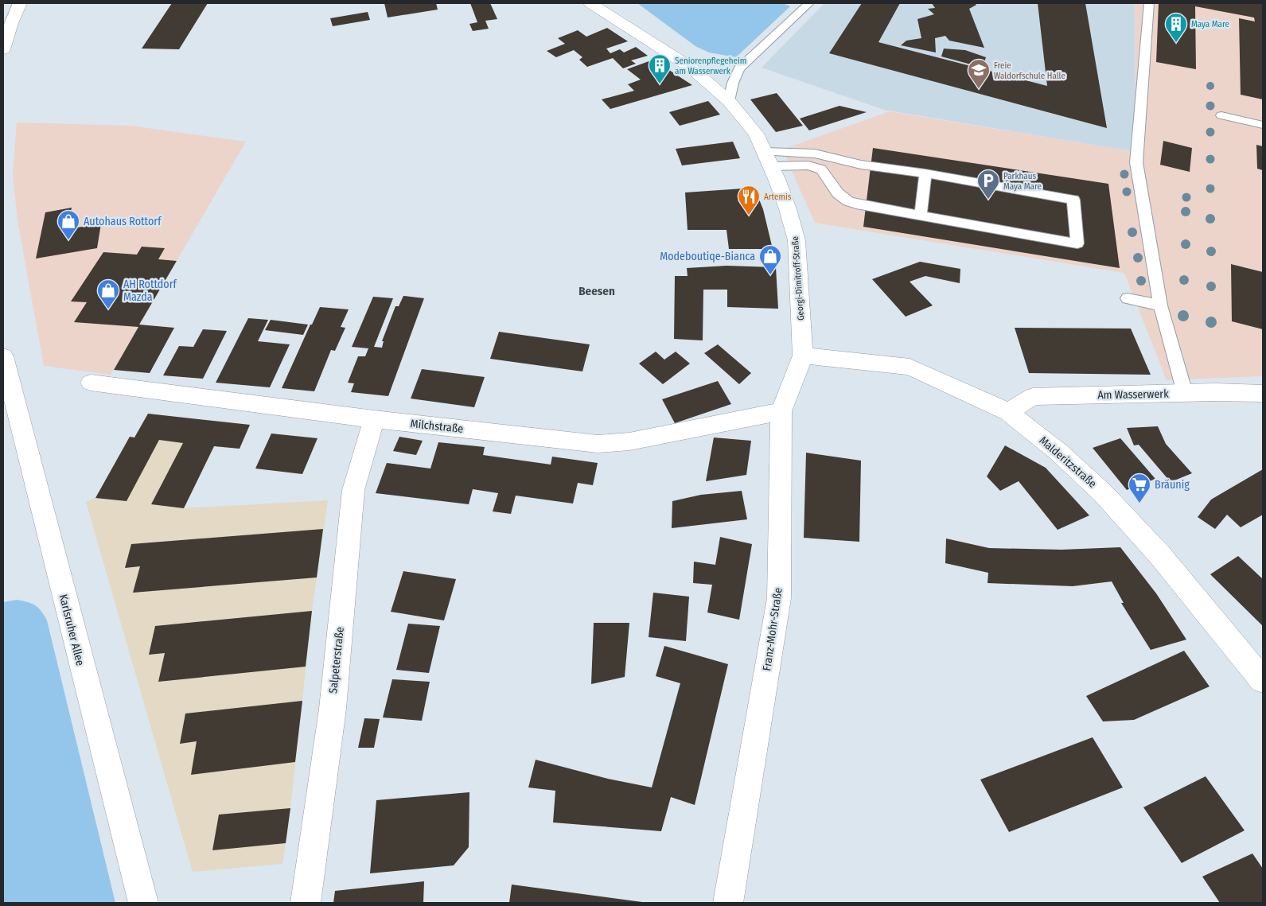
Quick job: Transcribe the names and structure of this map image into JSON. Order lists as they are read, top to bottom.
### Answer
{
  "streets": {
    "street": [
      "Georgi-Dimitroff-Straße",
      "Am Wasserwerk",
      "Milchstraße",
      "Malderitzstraße",
      "Franz-Mohr-Straße",
      "Karlsruher Allee",
      "Salpeterstraße"
    ]
  },
  "crossings": [
    ["Georgi-Dimitroff-Straße", "Malderitzstraße"],
    ["Georgi-Dimitroff-Straße", "Franz-Mohr-Straße"],
    ["Am Wasserwerk", "Malderitzstraße"],
    ["Milchstraße", "Franz-Mohr-Straße"],
    ["Milchstraße", "Salpeterstraße"],
    ["Malderitzstraße", "Franz-Mohr-Straße"]
  ],
  "districts": ["Beesen"],
  "places": {
    "building": ["Maya Mare", "Seniorenpflegeheim am Wasserwerk"],
    "school or university": ["Freie Waldorfschule Halle"],
    "parking": ["Parkhaus Maya Mare"],
    "restaurant": ["Artemis"],
    "shop": ["Autohaus Rottorf", "Modeboutiqe-Bianca", "AH Rottdorf Mazda"],
    "supermarket": ["Bräunig"]
  }
}
